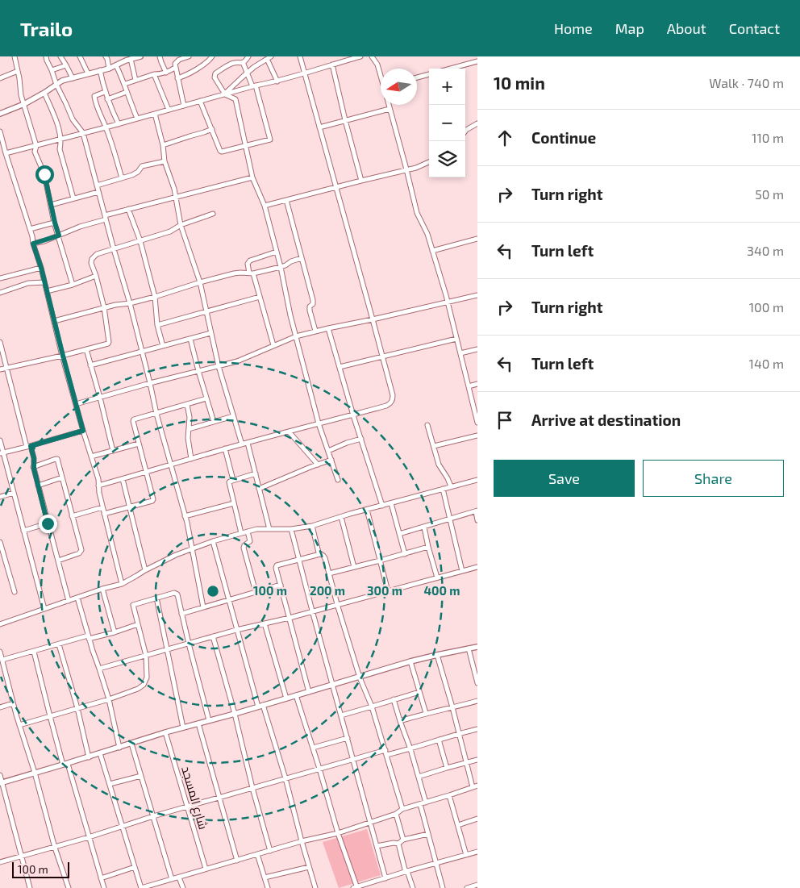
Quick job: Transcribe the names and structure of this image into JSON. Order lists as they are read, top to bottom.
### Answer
{
  "streets": {
    "street": ["شارع المسجد"]
  },
  "scale_bar": "100 m",
  "north": "left",
  "page": {
    "header": "Trailo",
    "nav": [
      "Home",
      "Map",
      "About",
      "Contact"
    ],
    "heading": ["10 min", "Walk · 740 m"],
    "map_buttons": ["+", "−"],
    "list": [
      ["Continue", "110 m"],
      ["Turn right", "50 m"],
      ["Turn left", "340 m"],
      ["Turn right", "100 m"],
      ["Turn left", "140 m"],
      "Arrive at destination"
    ],
    "buttons": ["Save", "Share"],
    "scale": "100 m"
  },
  "rings": [
    "100 m",
    "200 m",
    "300 m",
    "400 m"
  ]
}
